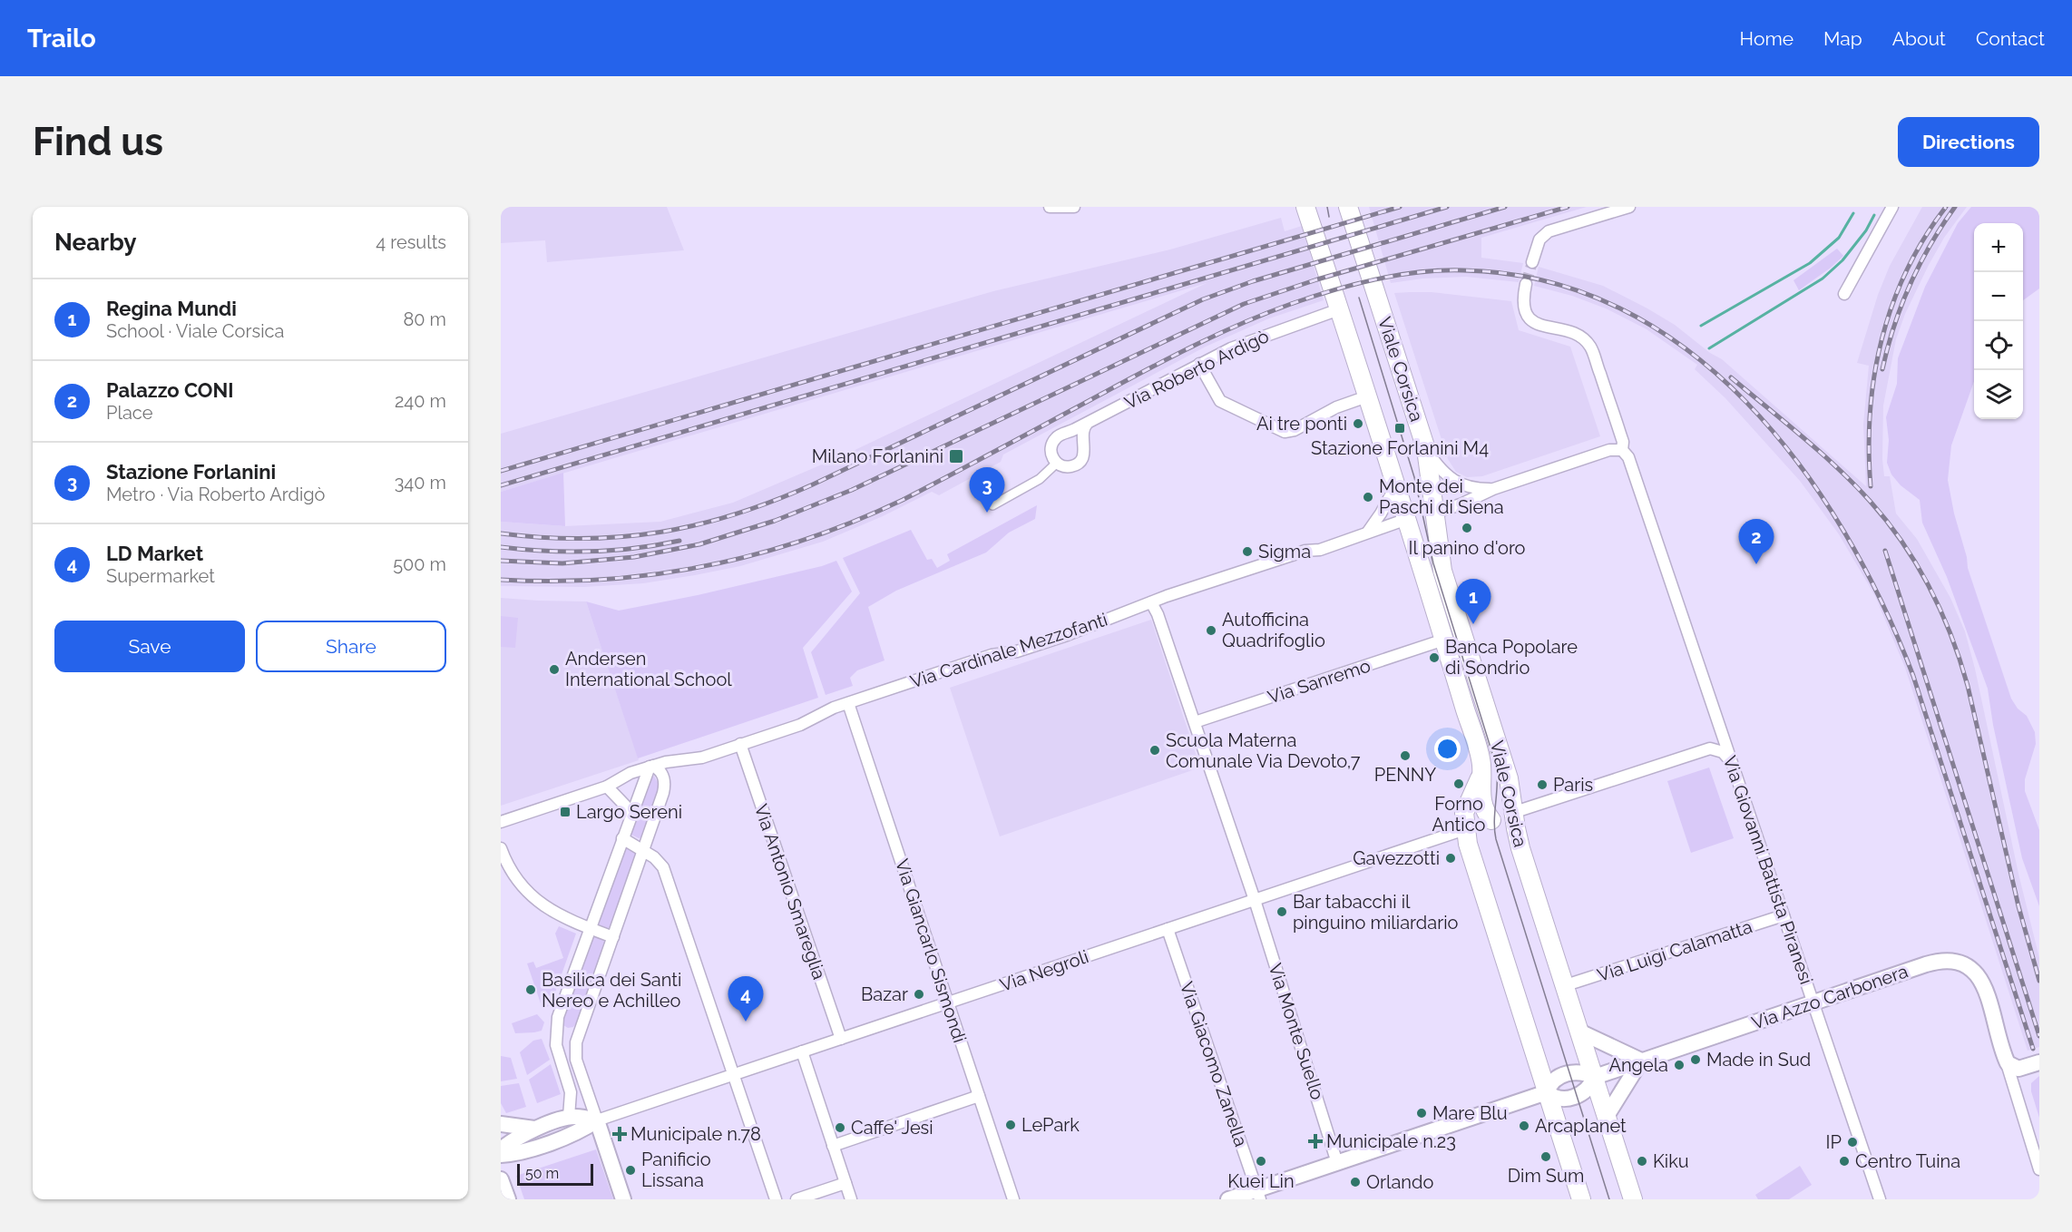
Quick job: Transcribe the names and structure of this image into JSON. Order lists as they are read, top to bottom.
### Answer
{
  "streets": {
    "main road": ["Viale Corsica", "Via Negroli"],
    "street": [
      "Via Roberto Ardigò",
      "Via Cardinale Mezzofanti",
      "Via Sanremo",
      "Via Giovanni Battista Piranesi",
      "Via Antonio Smareglia",
      "Via Giancarlo Sismondi",
      "Via Luigi Calamatta",
      "Via Azzo Carbonera",
      "Via Monte Suello",
      "Via Giacomo Zanella"
    ]
  },
  "crossings": [
    ["Viale Corsica", "Via Cardinale Mezzofanti"],
    ["Viale Corsica", "Via Sanremo"],
    ["Viale Corsica", "Via Luigi Calamatta"],
    ["Viale Corsica", "Via Negroli"],
    ["Viale Corsica", "Via Azzo Carbonera"],
    ["Via Cardinale Mezzofanti", "Via Antonio Smareglia"],
    ["Via Cardinale Mezzofanti", "Via Giancarlo Sismondi"],
    ["Via Cardinale Mezzofanti", "Via Monte Suello"],
    ["Via Sanremo", "Via Monte Suello"],
    ["Via Giovanni Battista Piranesi", "Via Luigi Calamatta"],
    ["Via Giovanni Battista Piranesi", "Via Azzo Carbonera"],
    ["Via Antonio Smareglia", "Via Negroli"],
    ["Via Giancarlo Sismondi", "Via Negroli"],
    ["Via Negroli", "Via Monte Suello"],
    ["Via Negroli", "Via Giacomo Zanella"]
  ],
  "places": {
    "other": [
      "Ai tre ponti",
      "Monte dei Paschi di Siena",
      "Il panino d'oro",
      "Sigma",
      "Autofficina Quadrifoglio",
      "Banca Popolare di Sondrio",
      "Andersen International School",
      "Scuola Materna Comunale Via Devoto,7",
      "PENNY",
      "Forno Antico",
      "Paris",
      "Gavezzotti",
      "Bar tabacchi il pinguino miliardario",
      "Basilica dei Santi Nereo e Achilleo",
      "Bazar",
      "Made in Sud",
      "Angela",
      "Mare Blu",
      "LePark",
      "Arcaplanet",
      "Caffe' Jesi",
      "IP",
      "Dim Sum",
      "Kuei Lin",
      "Kiku",
      "Centro Tuina",
      "Panificio Lissana",
      "Orlando"
    ],
    "transit": ["Stazione Forlanini M4", "Milano Forlanini", "Largo Sereni"],
    "health": ["Municipale n.78", "Municipale n.23"]
  },
  "scale_bar": "50 m",
  "page": {
    "header": "Trailo",
    "nav": [
      "Home",
      "Map",
      "About",
      "Contact"
    ],
    "buttons": [
      "Directions",
      ["Save", "Share"]
    ],
    "title": "Find us",
    "heading": ["Nearby", "4 results"],
    "map_buttons": ["+", "−"],
    "list": [
      {
        "mark": "1",
        "name": "Regina Mundi",
        "note": "School · Viale Corsica",
        "value": "80 m"
      },
      {
        "mark": "2",
        "name": "Palazzo CONI",
        "note": "Place",
        "value": "240 m"
      },
      {
        "mark": "3",
        "name": "Stazione Forlanini",
        "note": "Metro · Via Roberto Ardigò",
        "value": "340 m"
      },
      {
        "mark": "4",
        "name": "LD Market",
        "note": "Supermarket",
        "value": "500 m"
      }
    ],
    "pins": [
      "3",
      "2",
      "1",
      "4"
    ],
    "scale": "50 m"
  }
}
